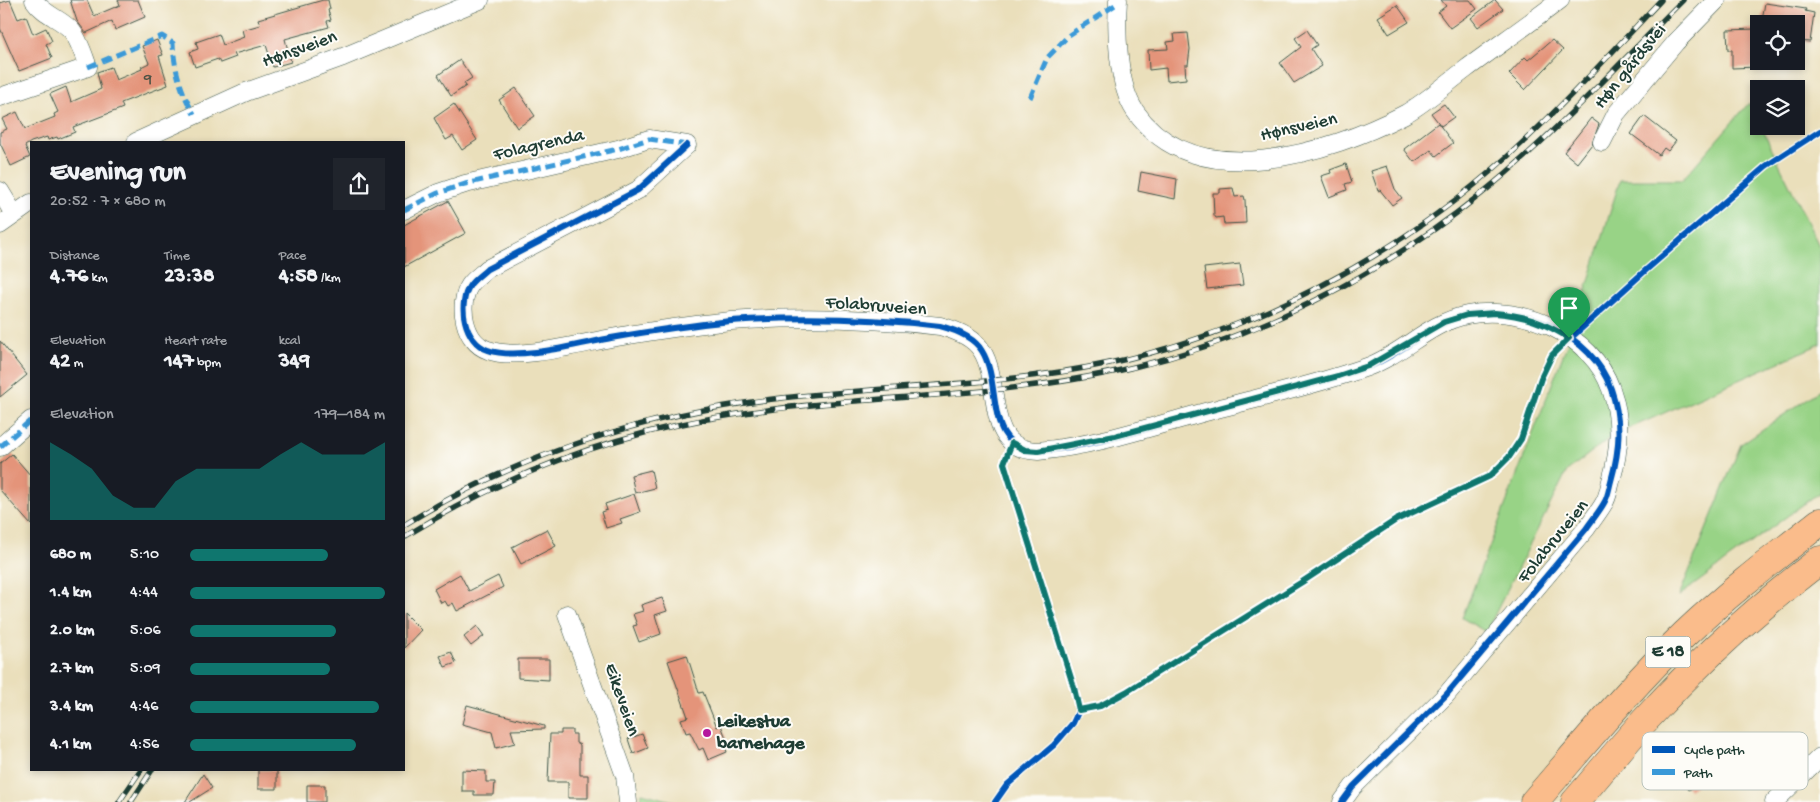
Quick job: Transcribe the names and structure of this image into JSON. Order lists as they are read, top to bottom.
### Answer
{
  "streets": {
    "highway": ["E 18"],
    "street": [
      "Hønsveien",
      "Høn gårdsvei",
      "Folagrenda",
      "Folabruveien",
      "Eikeveien"
    ]
  },
  "crossings": [
    ["Folagrenda", "Folabruveien"]
  ],
  "places": ["Leikestua barnehage"],
  "house_numbers": ["9"],
  "legend": ["Cycle path", "Path"],
  "page": {
    "heading": ["Evening run", "20:52 · 7 × 680 m"],
    "stats": [
      ["Distance", "4.76 km"],
      ["Time", "23:38"],
      ["Pace", "4:58 /km"],
      ["Elevation", "42 m"],
      ["Heart rate", "147 bpm"],
      ["kcal", "349"]
    ],
    "chart": ["Elevation", "179–184 m"],
    "list": [
      {
        "name": "680 m",
        "note": "5:10"
      },
      {
        "name": "1.4 km",
        "note": "4:44"
      },
      {
        "name": "2.0 km",
        "note": "5:06"
      },
      {
        "name": "2.7 km",
        "note": "5:09"
      },
      {
        "name": "3.4 km",
        "note": "4:46"
      },
      {
        "name": "4.1 km",
        "note": "4:56"
      }
    ]
  }
}
